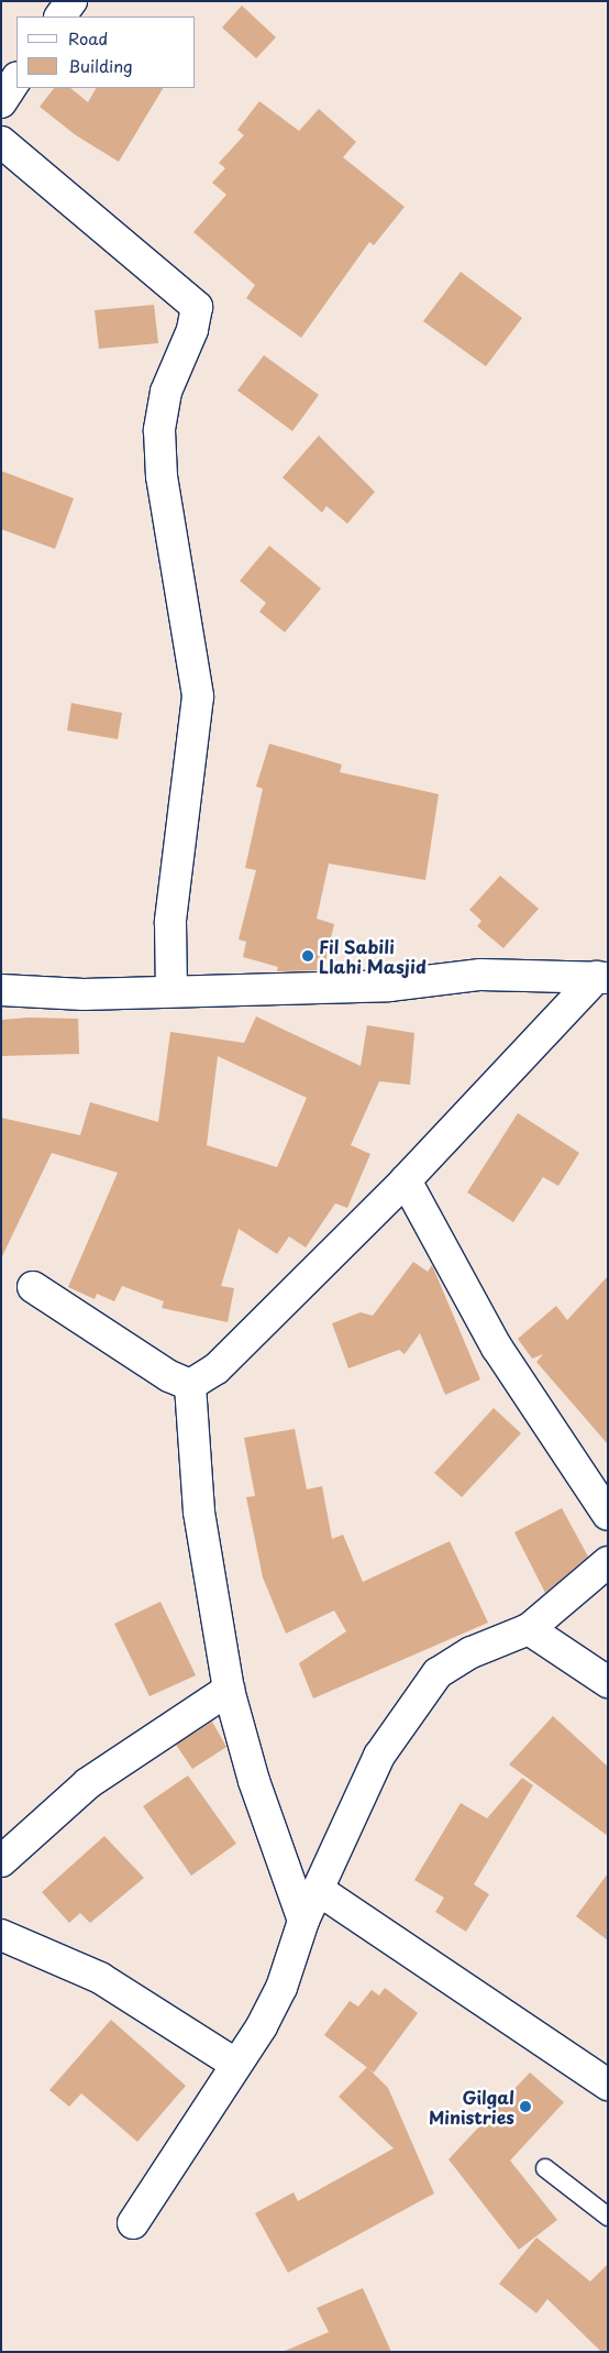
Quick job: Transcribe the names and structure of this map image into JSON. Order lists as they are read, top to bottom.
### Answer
{
  "places": ["Fil Sabili Llahi Masjid", "Gilgal Ministries"],
  "legend": ["Road", "Building"]
}
